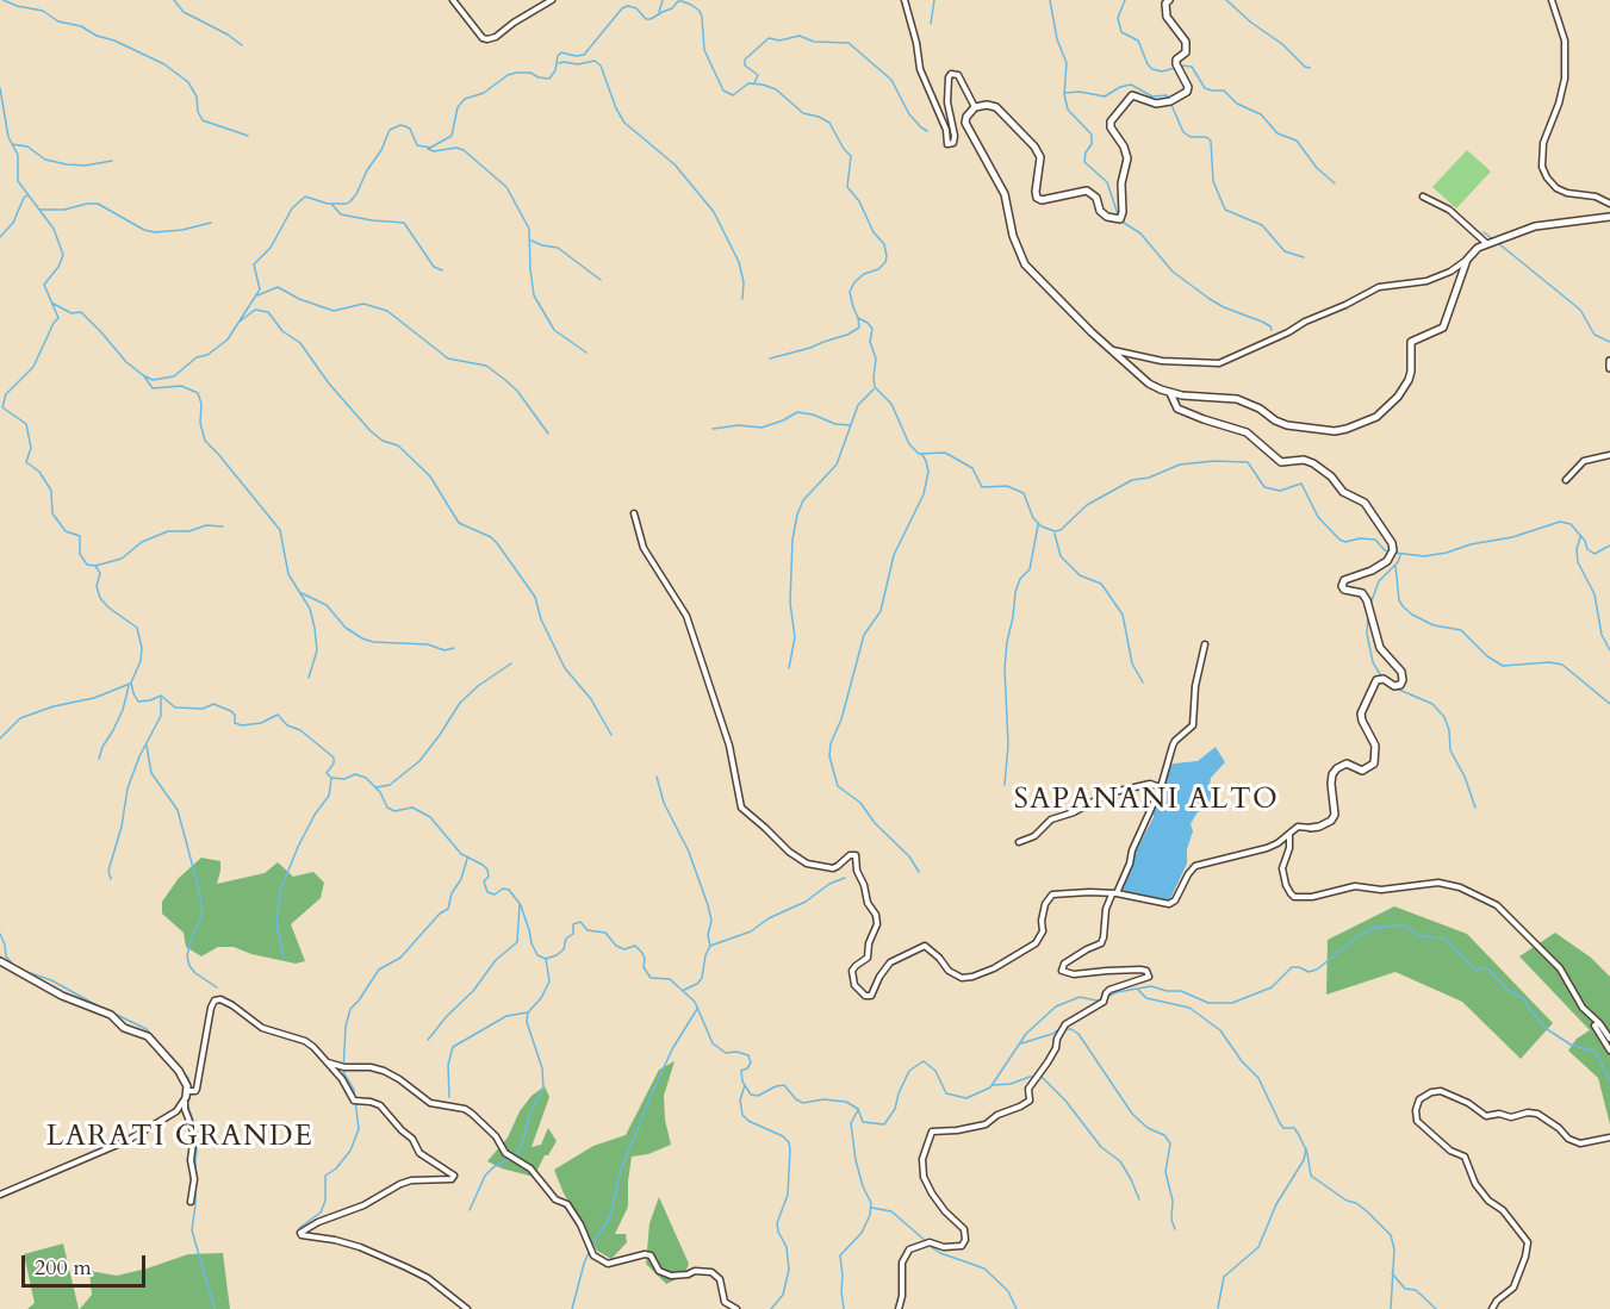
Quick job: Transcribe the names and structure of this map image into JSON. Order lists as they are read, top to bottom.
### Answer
{
  "districts": ["SAPANANI ALTO", "LARATI GRANDE"],
  "scale_bar": "200 m"
}
